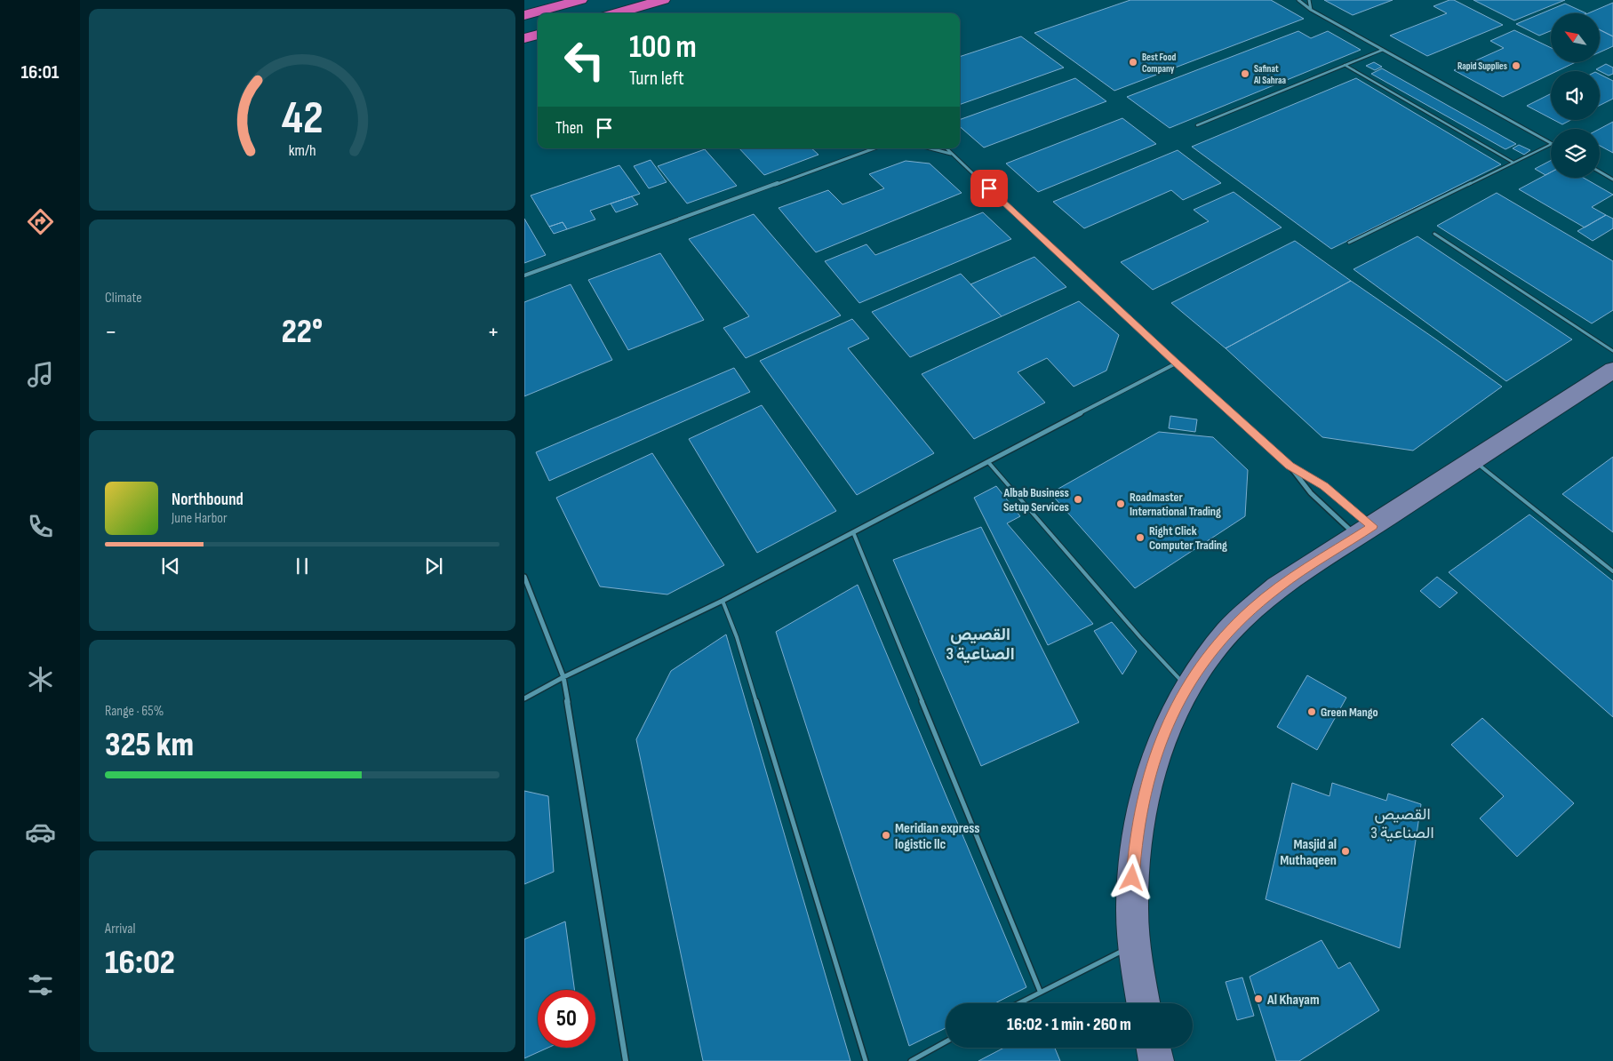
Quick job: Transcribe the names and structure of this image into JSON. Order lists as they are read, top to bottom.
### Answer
{
  "districts": ["القصيص الصناعية 3", "القصيص الصناعية 3"],
  "places": [
    "Best Food Company",
    "Rapid Supplies",
    "Safinat Al Sahraa",
    "Albab Business Setup Services",
    "Roadmaster International Trading",
    "Right Click Computer Trading",
    "Green Mango",
    "Meridian express logistic llc",
    "Masjid al Muthaqeen",
    "Al Khayam"
  ],
  "north": "top left",
  "page": {
    "tabs": "16:01",
    "turn": ["100 m", "Turn left"],
    "then": "Then",
    "tile": [
      "Climate",
      ["Range · 65%", "325 km"],
      ["Arrival", "16:02"]
    ],
    "heat": ["−", "22°", "+"],
    "song": ["Northbound", "June Harbor"],
    "limit": "50",
    "trip": "16:02 · 1 min · 260 m",
    "gauge": ["42", "km/h"]
  }
}
